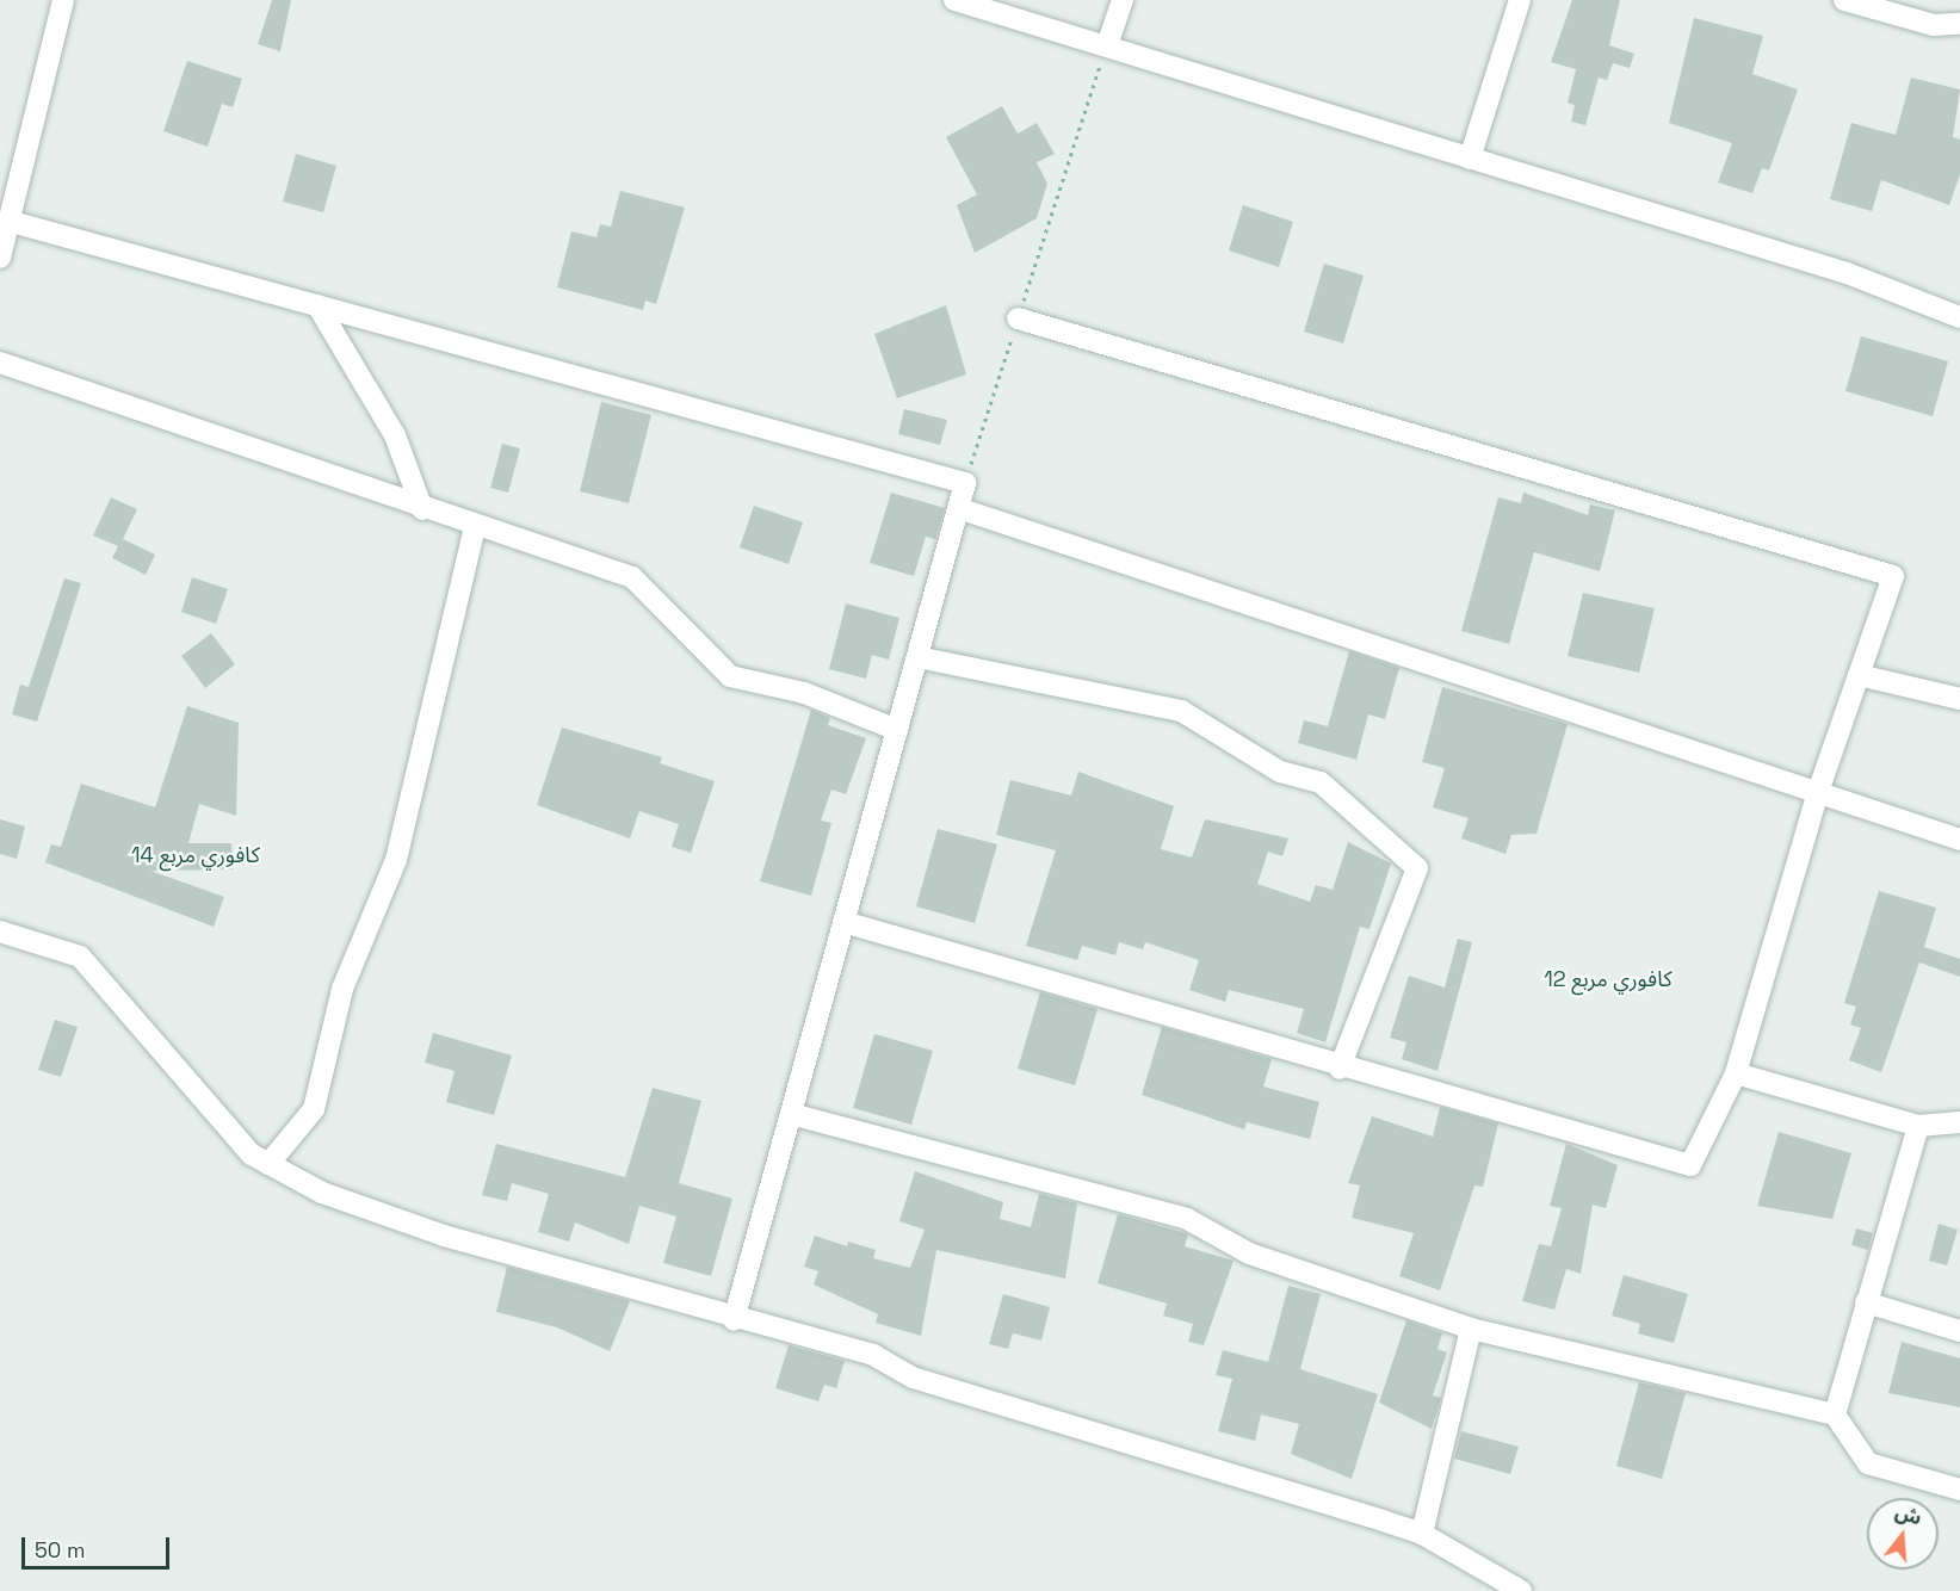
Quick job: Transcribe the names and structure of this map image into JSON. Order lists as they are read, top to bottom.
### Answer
{
  "districts": ["كافوري مربع 14", "كافوري مربع 12"],
  "scale_bar": "50 m",
  "north": "top"
}
